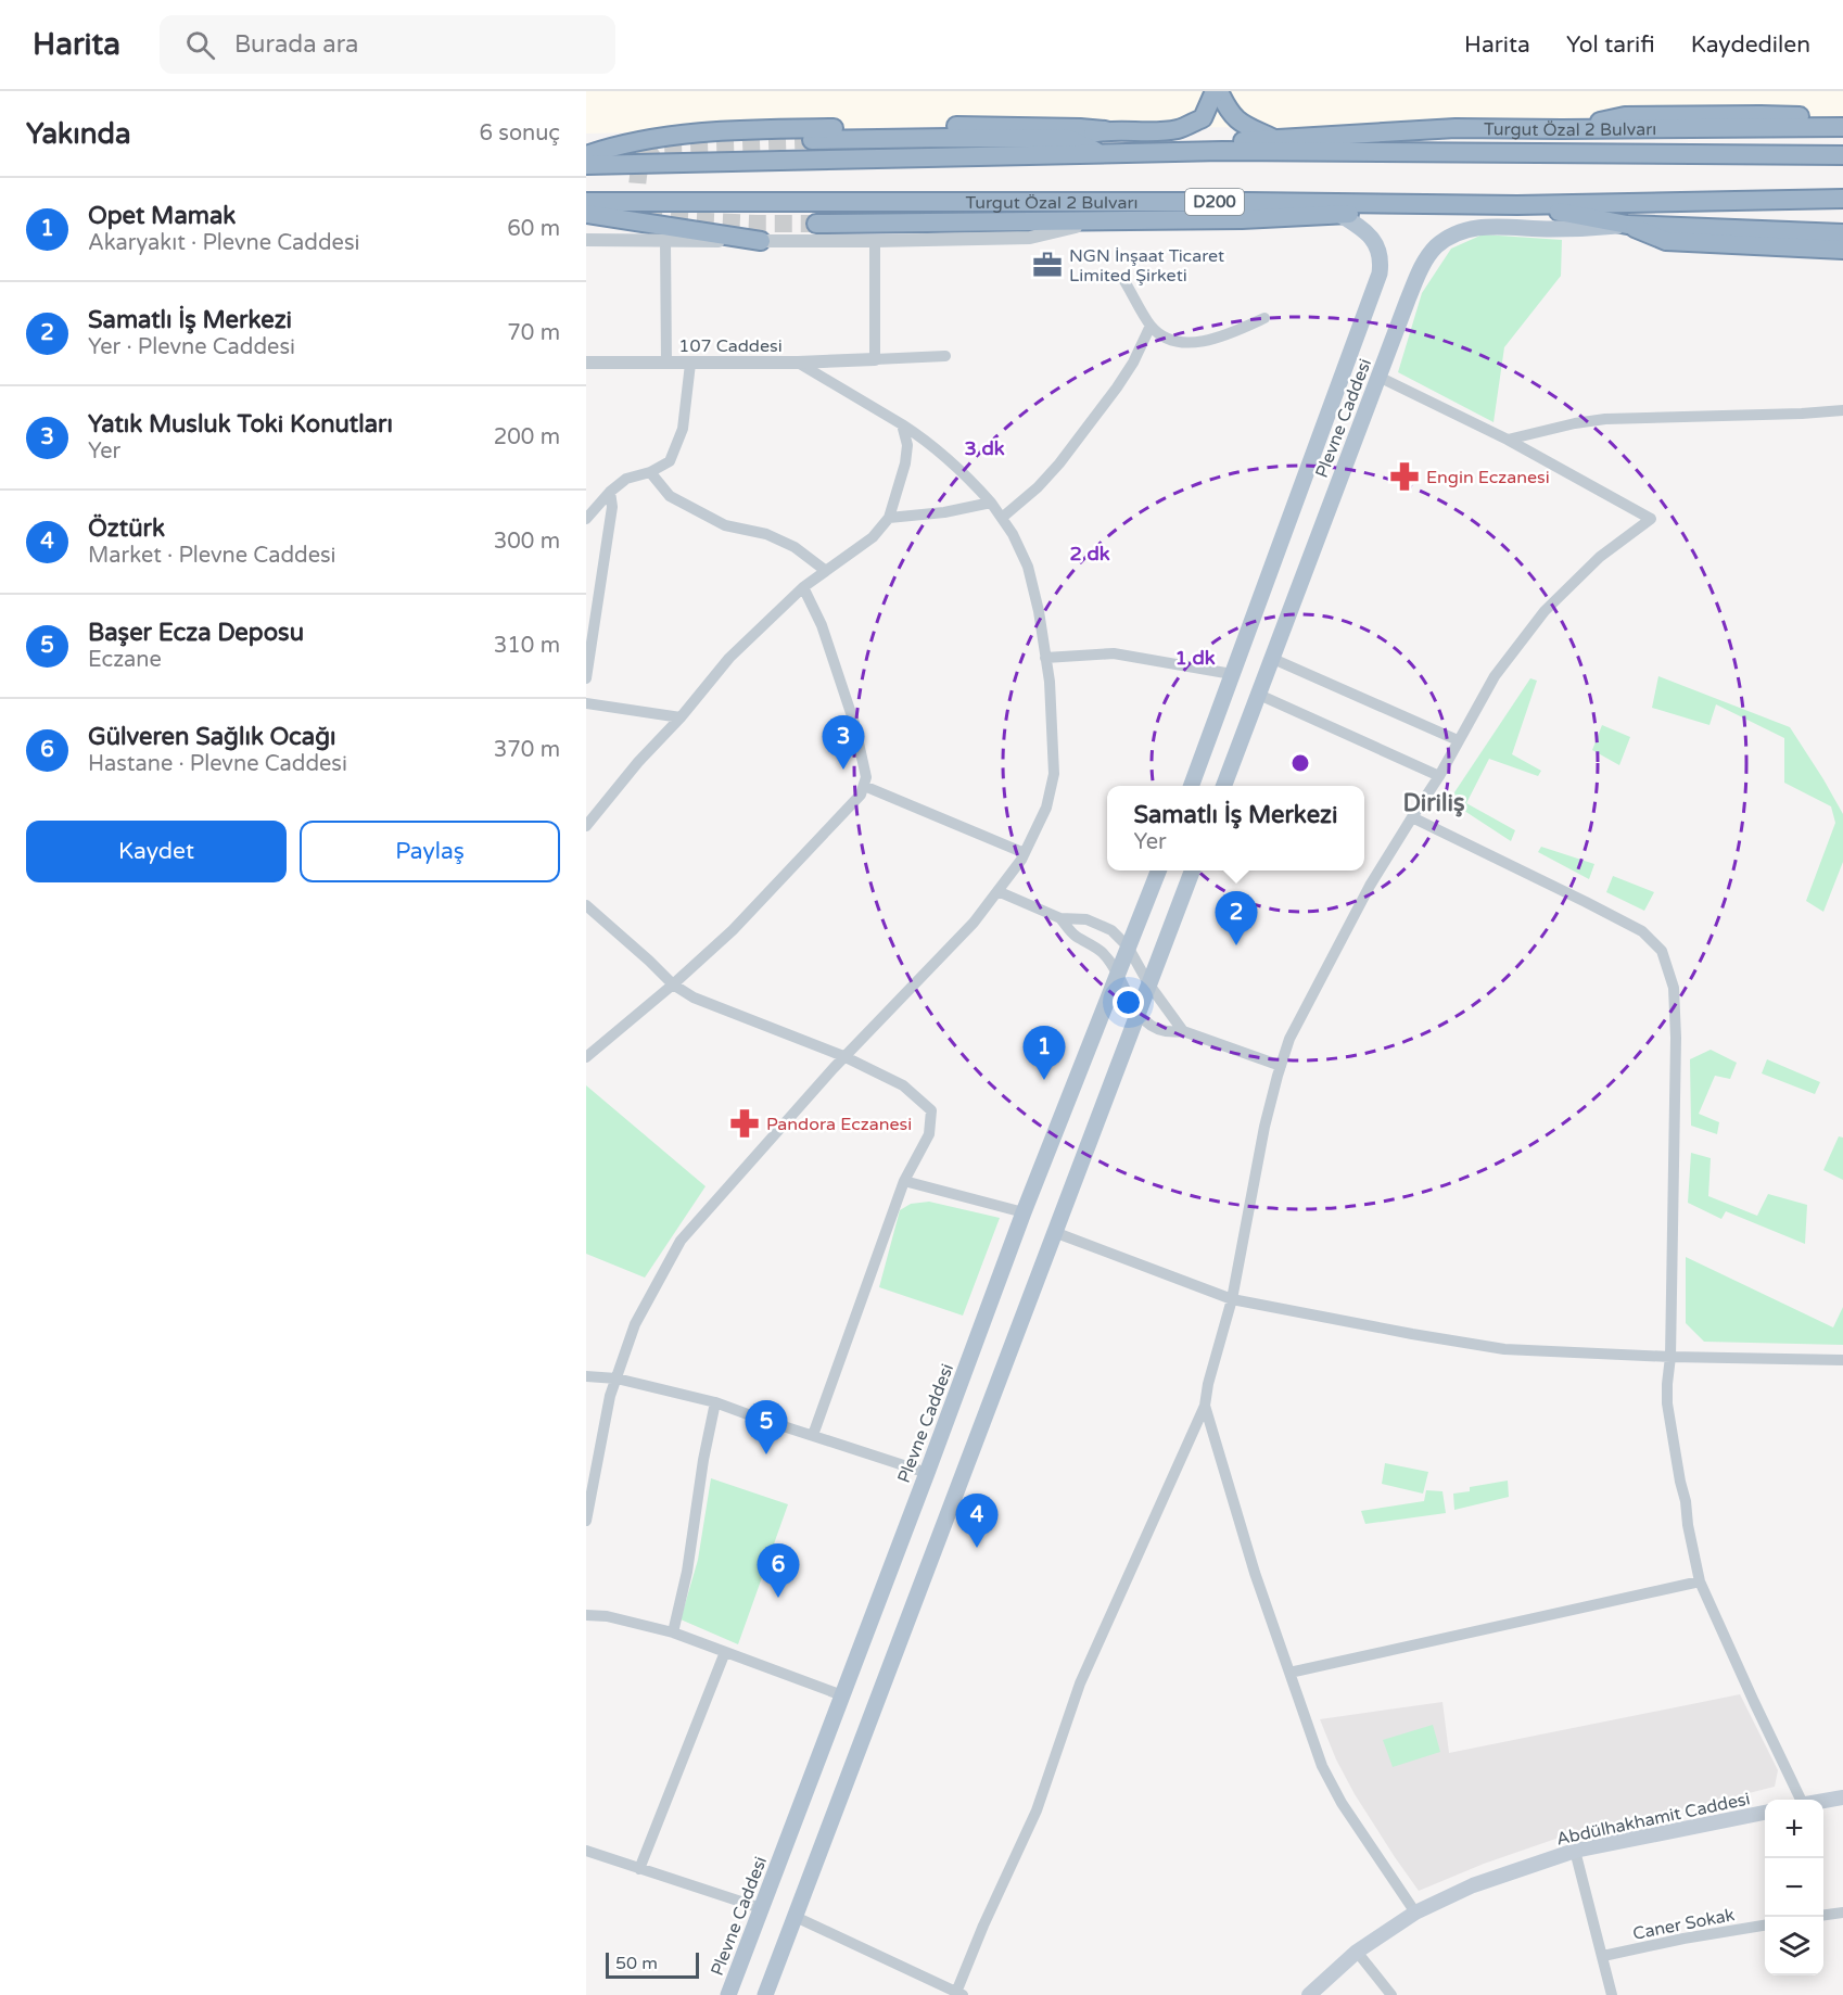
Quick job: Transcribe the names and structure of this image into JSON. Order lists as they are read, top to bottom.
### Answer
{
  "streets": {
    "highway": ["Turgut Özal 2 Bulvarı", "D200"],
    "main road": ["Plevne Caddesi", "Abdülhakhamit Caddesi"],
    "street": ["107 Caddesi", "Caner Sokak"]
  },
  "crossings": [
    ["Turgut Özal 2 Bulvarı", "Plevne Caddesi"]
  ],
  "districts": ["Diriliş"],
  "places": {
    "office": ["NGN İnşaat Ticaret Limited Şirketi"],
    "pharmacy": ["Engin Eczanesi", "Pandora Eczanesi"]
  },
  "scale_bar": "50 m",
  "page": {
    "header": "Harita",
    "search": "Burada ara",
    "nav": ["Harita", "Yol tarifi", "Kaydedilen"],
    "heading": ["Yakında", "6 sonuç"],
    "list": [
      {
        "mark": "1",
        "name": "Opet Mamak",
        "note": "Akaryakıt · Plevne Caddesi",
        "value": "60 m"
      },
      {
        "mark": "2",
        "name": "Samatlı İş Merkezi",
        "note": "Yer · Plevne Caddesi",
        "value": "70 m"
      },
      {
        "mark": "3",
        "name": "Yatık Musluk Toki Konutları",
        "note": "Yer",
        "value": "200 m"
      },
      {
        "mark": "4",
        "name": "Öztürk",
        "note": "Market · Plevne Caddesi",
        "value": "300 m"
      },
      {
        "mark": "5",
        "name": "Başer Ecza Deposu",
        "note": "Eczane",
        "value": "310 m"
      },
      {
        "mark": "6",
        "name": "Gülveren Sağlık Ocağı",
        "note": "Hastane · Plevne Caddesi",
        "value": "370 m"
      }
    ],
    "pins": [
      "3",
      "2",
      "1",
      "5",
      "4",
      "6"
    ],
    "popup": ["Samatlı İş Merkezi", "Yer"],
    "buttons": ["Kaydet", "Paylaş"],
    "map_buttons": ["+", "−"],
    "scale": "50 m"
  },
  "rings": ["3 dk", "2 dk", "1 dk"]
}
